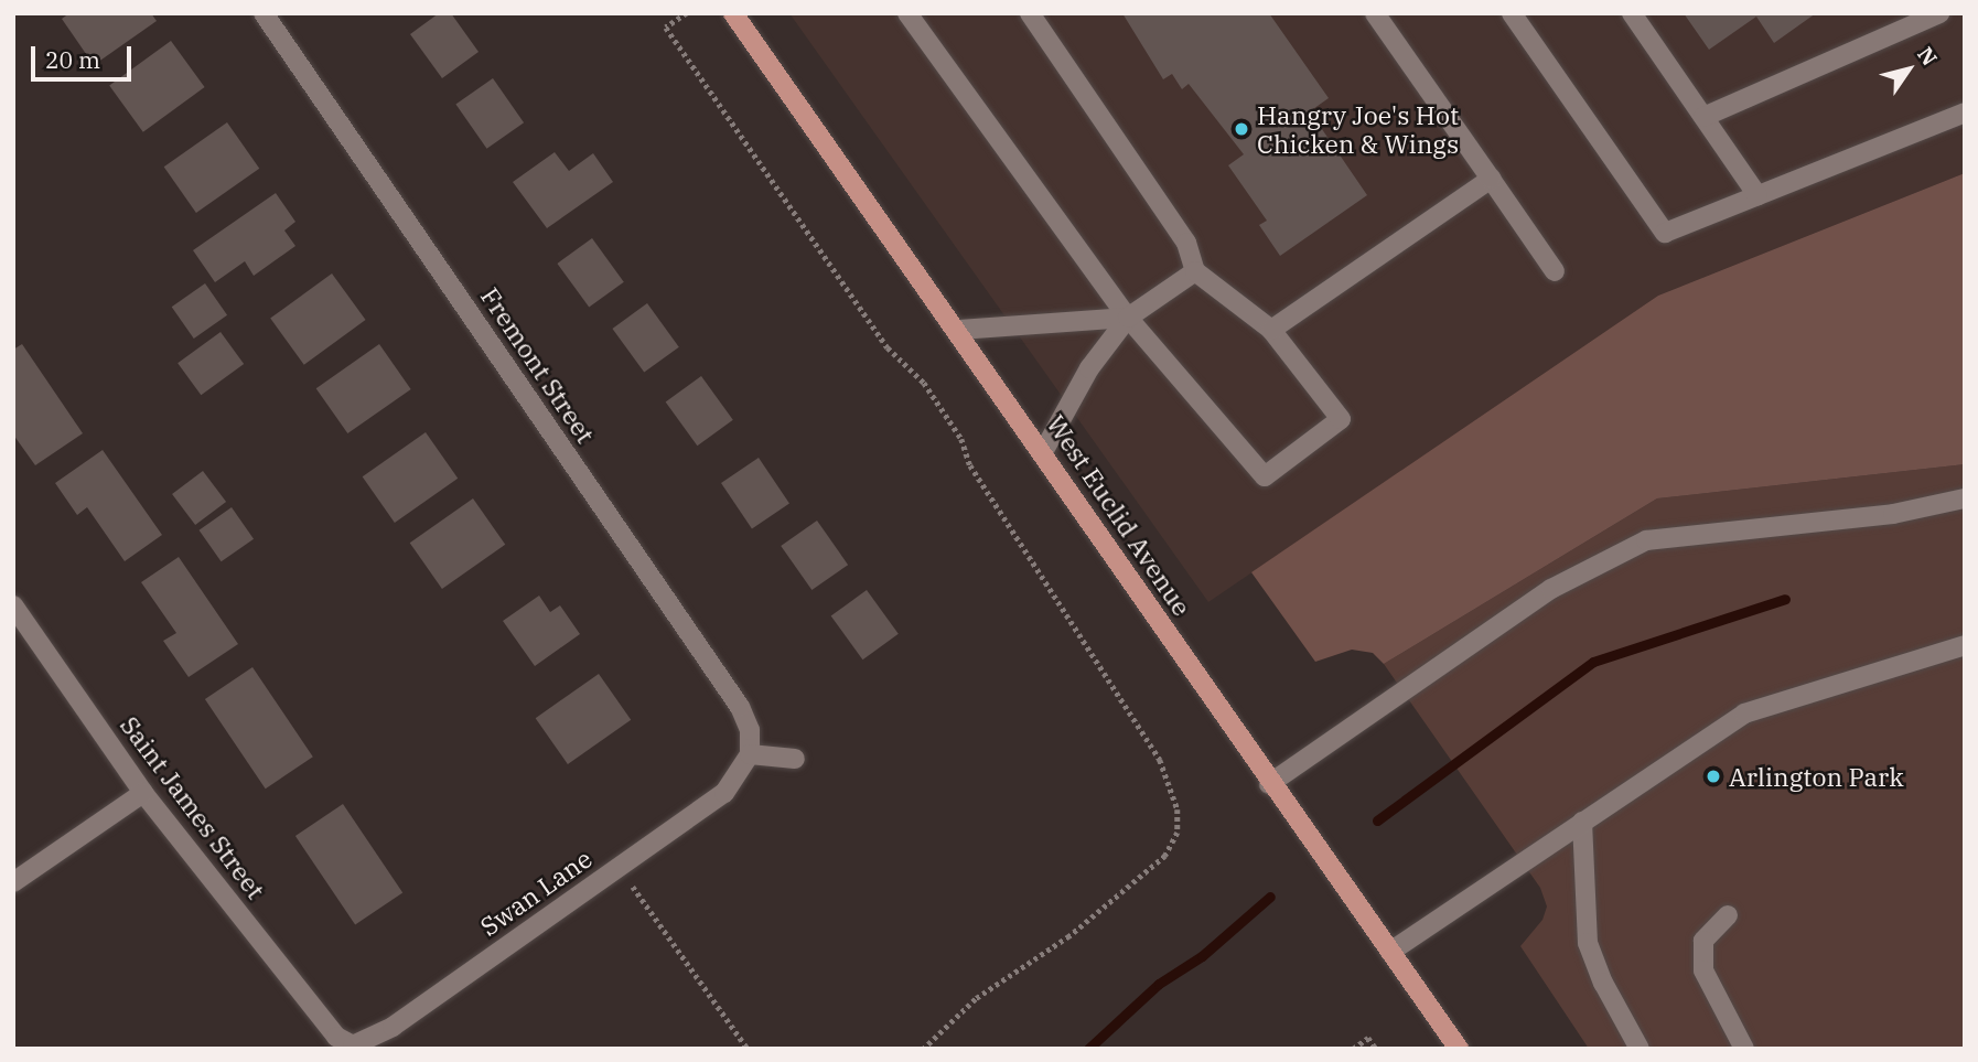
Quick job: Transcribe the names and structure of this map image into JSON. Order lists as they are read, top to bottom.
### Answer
{
  "streets": {
    "main road": ["West Euclid Avenue"],
    "street": ["Fremont Street", "Saint James Street", "Swan Lane"]
  },
  "crossings": [
    ["Fremont Street", "Swan Lane"],
    ["Saint James Street", "Swan Lane"]
  ],
  "places": ["Hangry Joe's Hot Chicken & Wings", "Arlington Park"],
  "scale_bar": "20 m",
  "north": "top right"
}
